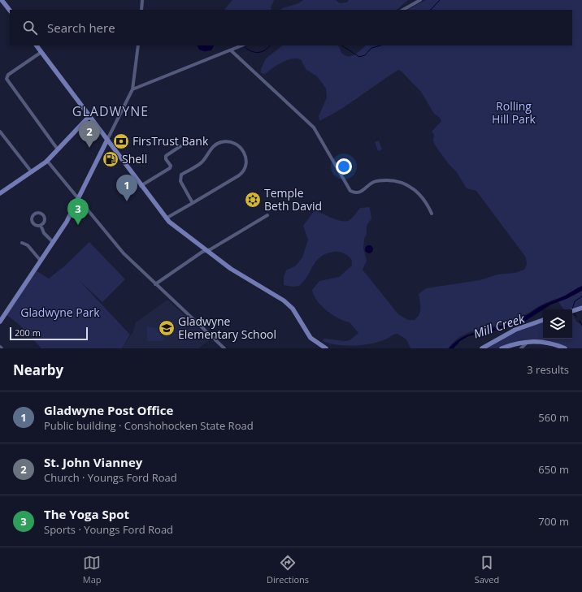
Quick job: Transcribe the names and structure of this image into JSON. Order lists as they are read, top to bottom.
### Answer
{
  "districts": ["GLADWYNE"],
  "water": ["Mill Creek"],
  "parks": ["Rolling Hill Park", "Gladwyne Park"],
  "places": {
    "bank": ["FirsTrust Bank"],
    "fuel station": ["Shell"],
    "synagogue": ["Temple Beth David"],
    "school or university": ["Gladwyne Elementary School"]
  },
  "scale_bar": "200 m",
  "page": {
    "search": "Search here",
    "pins": ["2", "1", "3"],
    "scale": "200 m",
    "heading": ["Nearby", "3 results"],
    "list": [
      {
        "mark": "1",
        "name": "Gladwyne Post Office",
        "note": "Public building · Conshohocken State Road",
        "value": "560 m"
      },
      {
        "mark": "2",
        "name": "St. John Vianney",
        "note": "Church · Youngs Ford Road",
        "value": "650 m"
      },
      {
        "mark": "3",
        "name": "The Yoga Spot",
        "note": "Sports · Youngs Ford Road",
        "value": "700 m"
      }
    ],
    "nav": ["Map", "Directions", "Saved"]
  }
}
